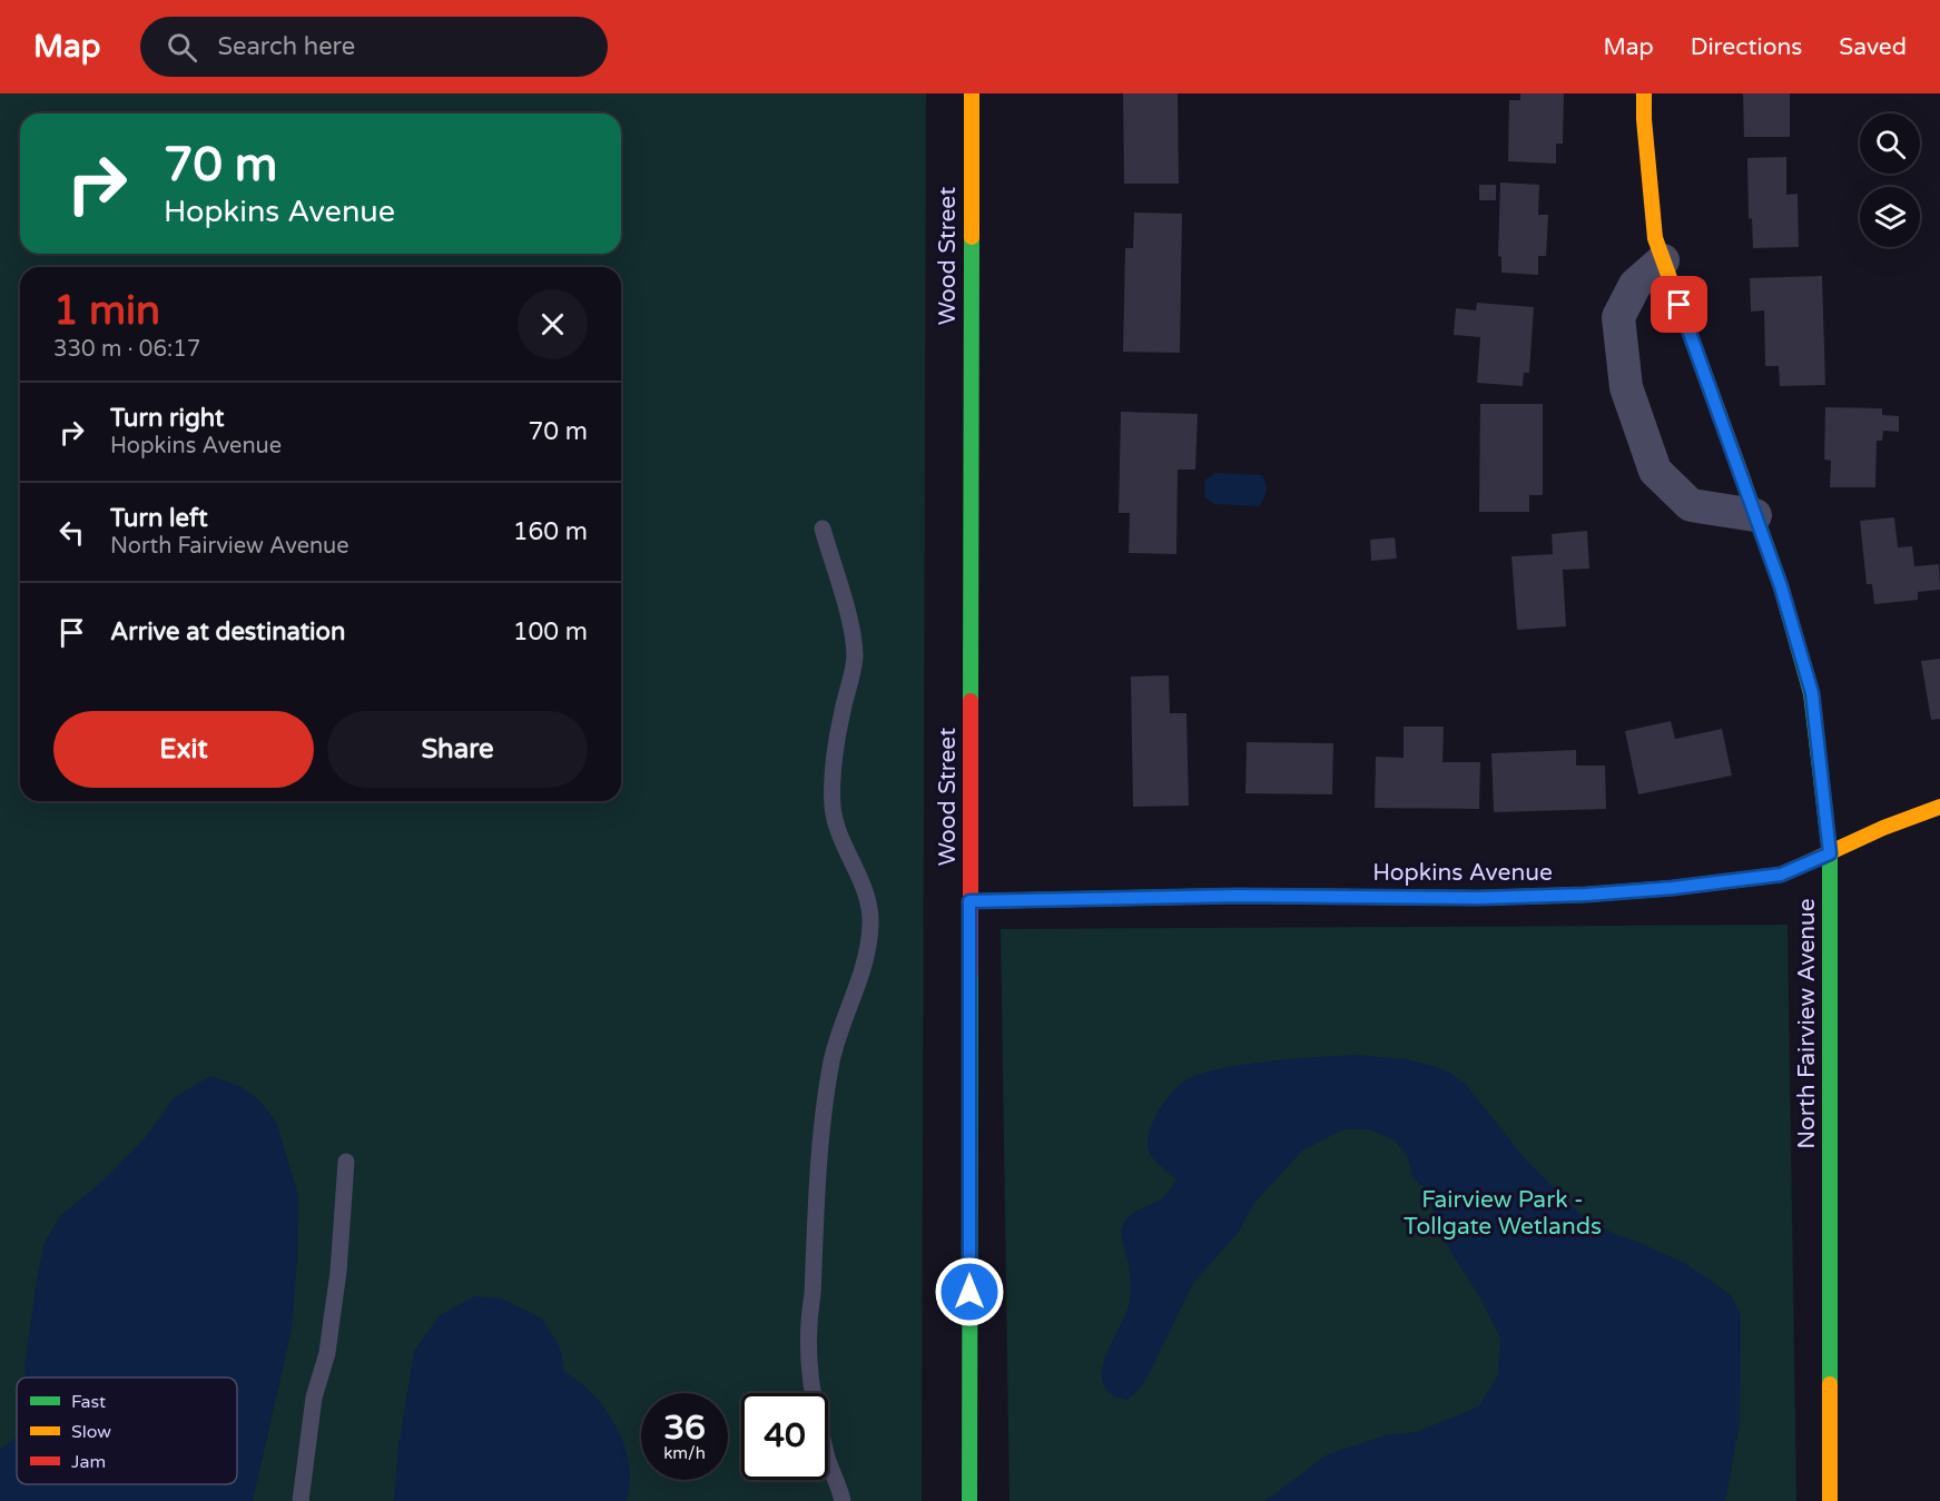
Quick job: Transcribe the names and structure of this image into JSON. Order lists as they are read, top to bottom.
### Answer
{
  "streets": {
    "street": ["Wood Street", "Hopkins Avenue", "North Fairview Avenue"]
  },
  "crossings": [
    ["Wood Street", "Hopkins Avenue"],
    ["Hopkins Avenue", "North Fairview Avenue"]
  ],
  "parks": ["Fairview Park - Tollgate Wetlands"],
  "legend": ["Fast", "Slow", "Jam"],
  "page": {
    "header": "Map",
    "search": "Search here",
    "nav": ["Map", "Directions", "Saved"],
    "turn": ["70 m", "Hopkins Avenue"],
    "heading": ["1 min", "330 m · 06:17"],
    "list": [
      {
        "name": "Turn right",
        "note": "Hopkins Avenue",
        "value": "70 m"
      },
      {
        "name": "Turn left",
        "note": "North Fairview Avenue",
        "value": "160 m"
      },
      {
        "name": "Arrive at destination",
        "value": "100 m"
      }
    ],
    "buttons": ["Exit", "Share"],
    "speed": "36 km/h",
    "limit": "40"
  }
}
